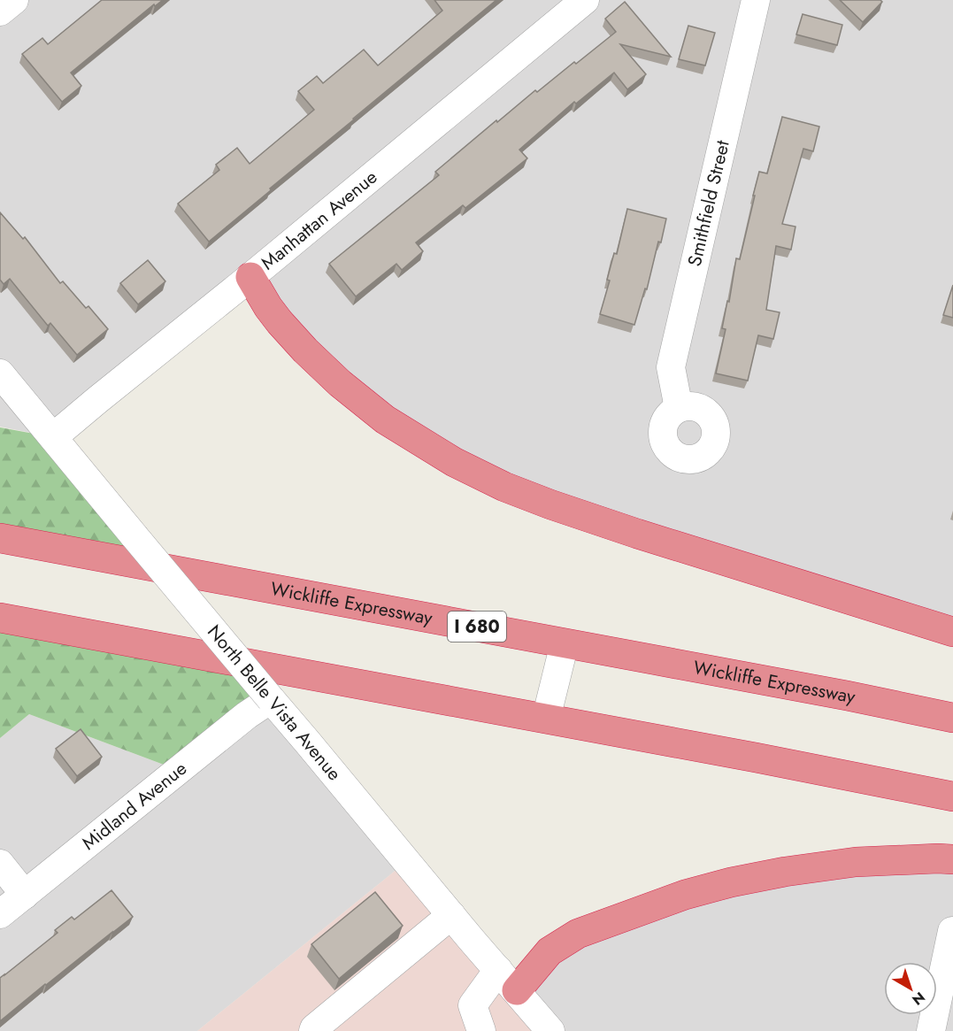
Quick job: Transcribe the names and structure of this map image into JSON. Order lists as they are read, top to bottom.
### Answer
{
  "streets": {
    "highway": ["Wickliffe Expressway", "I 680"],
    "street": [
      "Smithfield Street",
      "Manhattan Avenue",
      "North Belle Vista Avenue",
      "Midland Avenue"
    ]
  },
  "crossings": [
    ["Manhattan Avenue", "North Belle Vista Avenue"],
    ["North Belle Vista Avenue", "Midland Avenue"]
  ],
  "north": "bottom right"
}
